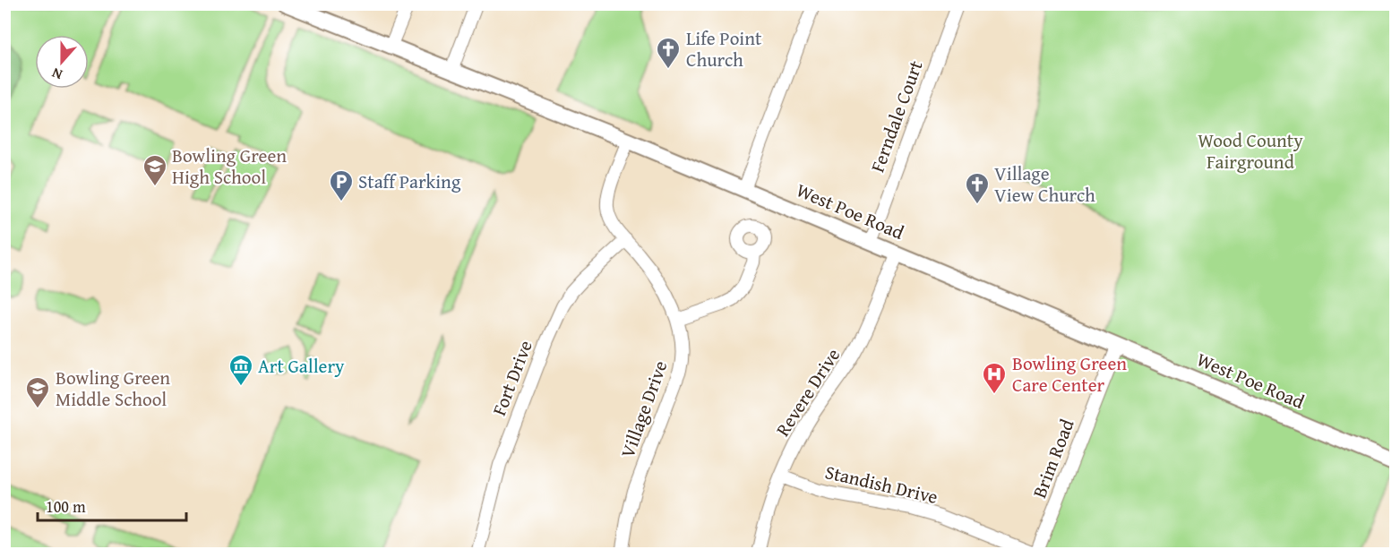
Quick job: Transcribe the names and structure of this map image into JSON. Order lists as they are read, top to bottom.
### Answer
{
  "streets": {
    "main road": ["West Poe Road"],
    "street": [
      "Ferndale Court",
      "Fort Drive",
      "Revere Drive",
      "Village Drive",
      "Brim Road",
      "Standish Drive"
    ]
  },
  "crossings": [
    ["Ferndale Court", "West Poe Road"],
    ["West Poe Road", "Revere Drive"],
    ["West Poe Road", "Village Drive"],
    ["West Poe Road", "Brim Road"],
    ["Fort Drive", "Village Drive"],
    ["Revere Drive", "Standish Drive"],
    ["Brim Road", "Standish Drive"]
  ],
  "parks": ["Wood County Fairground"],
  "places": {
    "church": ["Life Point Church", "Village View Church"],
    "school or university": ["Bowling Green High School", "Bowling Green Middle School"],
    "parking": ["Staff Parking"],
    "museum": ["Art Gallery"],
    "hospital": ["Bowling Green Care Center"]
  },
  "scale_bar": "100 m",
  "north": "bottom"
}
